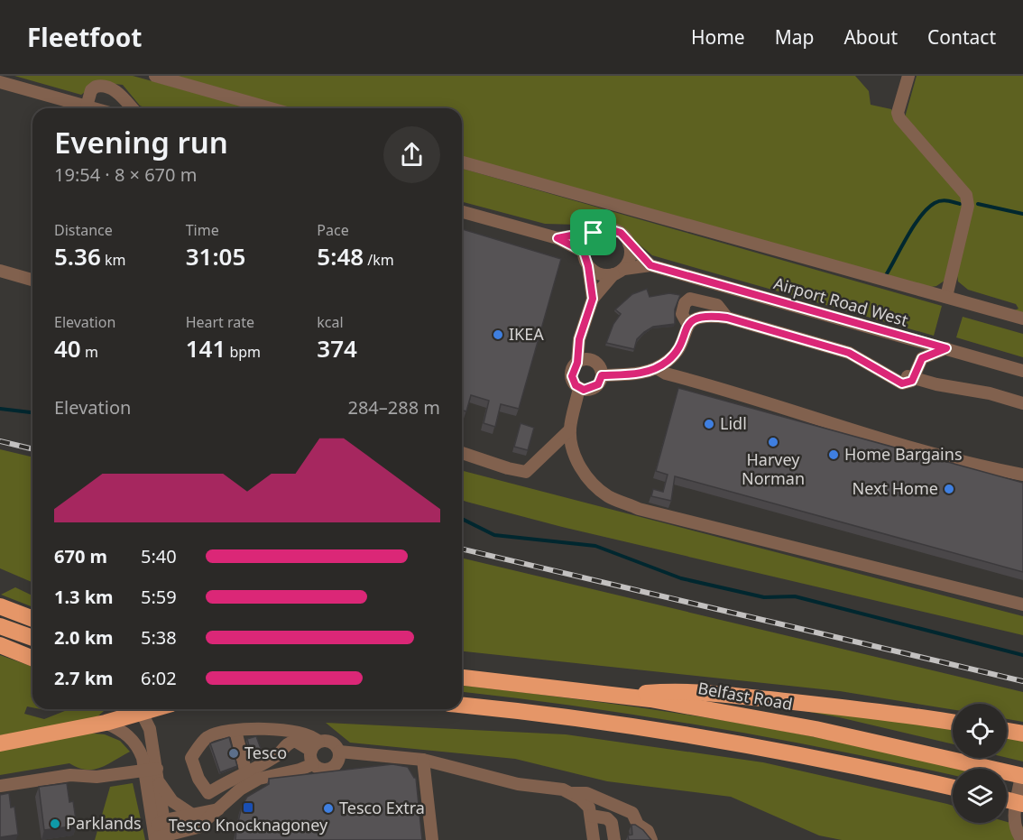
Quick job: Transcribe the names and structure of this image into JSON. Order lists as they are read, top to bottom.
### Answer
{
  "streets": {
    "highway": ["Belfast Road"],
    "street": ["Airport Road West"]
  },
  "places": {
    "other": [
      "IKEA",
      "Lidl",
      "Harvey Norman",
      "Home Bargains",
      "Next Home",
      "Tesco",
      "Tesco Extra",
      "Parklands"
    ],
    "transit": ["Tesco Knocknagoney"]
  },
  "page": {
    "header": "Fleetfoot",
    "nav": [
      "Home",
      "Map",
      "About",
      "Contact"
    ],
    "heading": ["Evening run", "19:54 · 8 × 670 m"],
    "stats": [
      ["Distance", "5.36 km"],
      ["Time", "31:05"],
      ["Pace", "5:48 /km"],
      ["Elevation", "40 m"],
      ["Heart rate", "141 bpm"],
      ["kcal", "374"]
    ],
    "chart": ["Elevation", "284–288 m"],
    "list": [
      {
        "name": "670 m",
        "note": "5:40"
      },
      {
        "name": "1.3 km",
        "note": "5:59"
      },
      {
        "name": "2.0 km",
        "note": "5:38"
      },
      {
        "name": "2.7 km",
        "note": "6:02"
      }
    ]
  }
}
